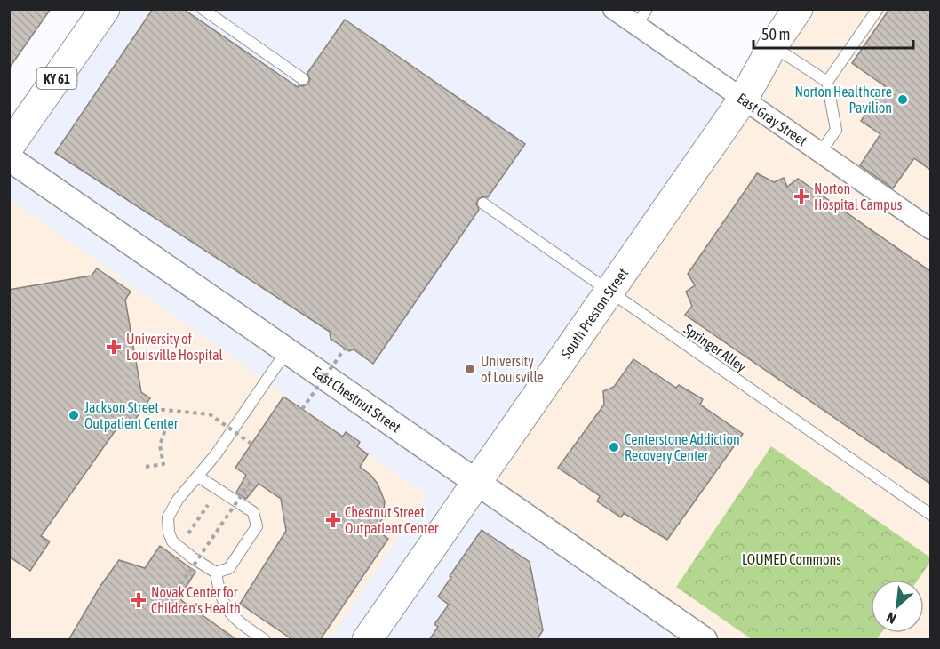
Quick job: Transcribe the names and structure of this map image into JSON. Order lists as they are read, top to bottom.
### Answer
{
  "streets": {
    "main road": ["KY 61", "South Preston Street"],
    "street": ["East Gray Street", "East Chestnut Street"],
    "lane": ["Springer Alley"]
  },
  "crossings": [
    ["East Gray Street", "South Preston Street"],
    ["South Preston Street", "Springer Alley"],
    ["South Preston Street", "East Chestnut Street"]
  ],
  "parks": ["LOUMED Commons"],
  "places": {
    "other": [
      "Norton Healthcare Pavilion",
      "University of Louisville",
      "Jackson Street Outpatient Center",
      "Centerstone Addiction Recovery Center"
    ],
    "health": [
      "Norton Hospital Campus",
      "University of Louisville Hospital",
      "Chestnut Street Outpatient Center",
      "Novak Center for Children's Health"
    ]
  },
  "scale_bar": "50 m",
  "north": "bottom left"
}
